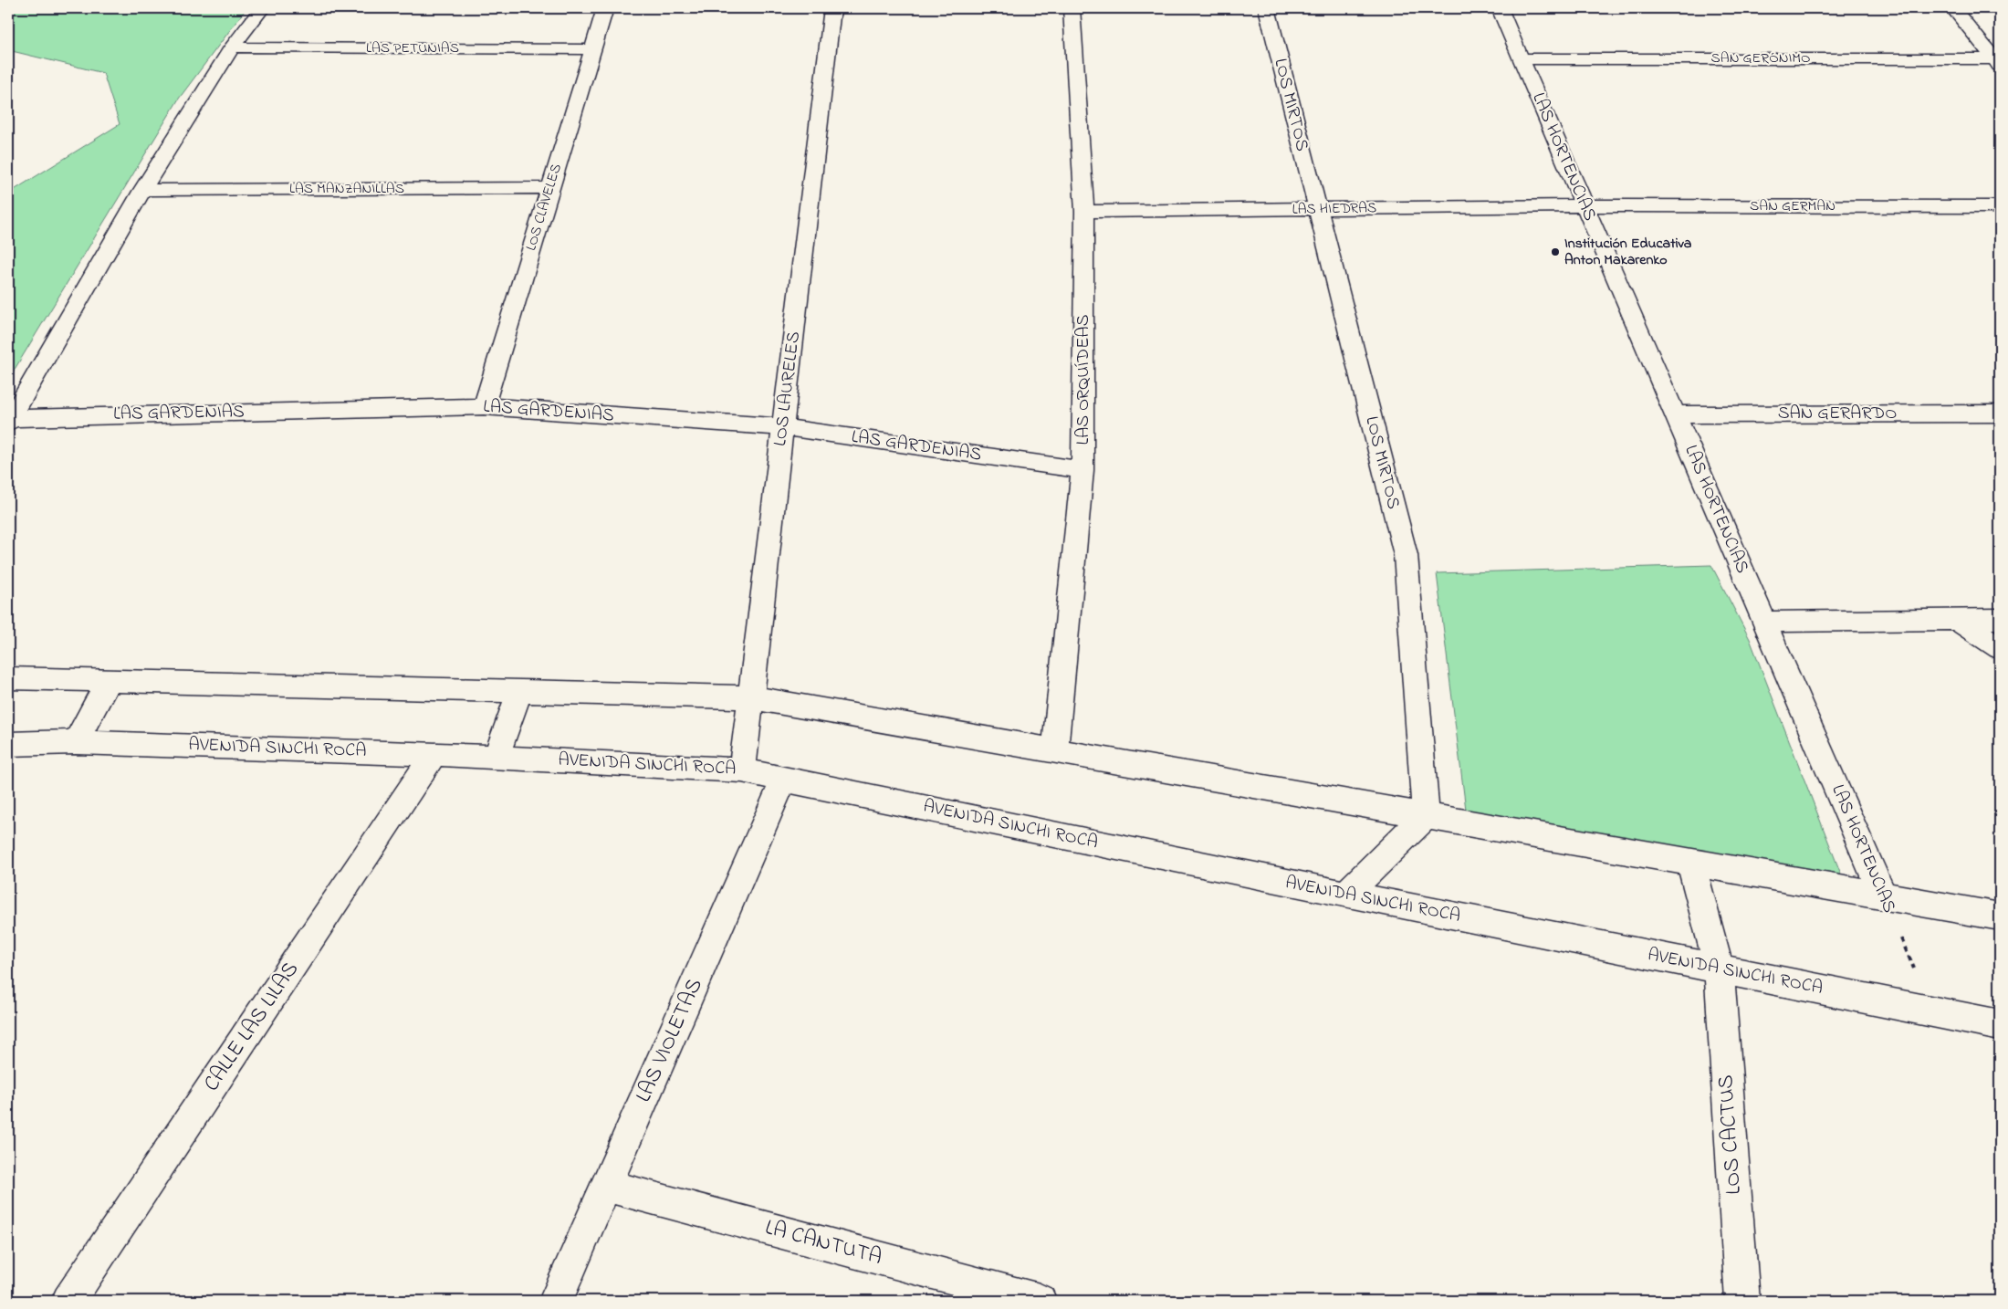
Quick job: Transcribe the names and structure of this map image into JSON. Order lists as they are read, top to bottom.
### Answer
{
  "streets": {
    "street": [
      "LAS PETUNIAS",
      "SAN GERÓNIMO",
      "LOS MIRTOS",
      "LAS HORTENCIAS",
      "LAS MANZANILLAS",
      "SAN GERMAN",
      "LOS CLAVELES",
      "LAS HIEDRAS",
      "LAS ORQUÍDEAS",
      "LOS LAURELES",
      "LAS GARDENIAS",
      "SAN GERARDO",
      "AVENIDA SINCHI ROCA",
      "CALLE LAS LILAS",
      "LAS VIOLETAS",
      "LOS CACTUS",
      "LA CANTUTA"
    ]
  },
  "crossings": [
    ["LAS PETUNIAS", "LOS CLAVELES"],
    ["SAN GERÓNIMO", "LAS HORTENCIAS"],
    ["LOS MIRTOS", "LAS HIEDRAS"],
    ["LAS HORTENCIAS", "SAN GERMAN"],
    ["LAS HORTENCIAS", "LAS HIEDRAS"],
    ["LAS HORTENCIAS", "SAN GERARDO"],
    ["LAS HORTENCIAS", "AVENIDA SINCHI ROCA"],
    ["LAS MANZANILLAS", "LOS CLAVELES"],
    ["SAN GERMAN", "LAS HIEDRAS"],
    ["LOS CLAVELES", "LAS GARDENIAS"],
    ["LAS HIEDRAS", "LAS ORQUÍDEAS"],
    ["LAS ORQUÍDEAS", "LAS GARDENIAS"],
    ["LOS LAURELES", "LAS GARDENIAS"],
    ["LOS LAURELES", "AVENIDA SINCHI ROCA"],
    ["AVENIDA SINCHI ROCA", "CALLE LAS LILAS"],
    ["AVENIDA SINCHI ROCA", "LAS VIOLETAS"],
    ["AVENIDA SINCHI ROCA", "LOS CACTUS"],
    ["LAS VIOLETAS", "LA CANTUTA"]
  ],
  "places": ["Institución Educativa Anton Makarenko"]
}
